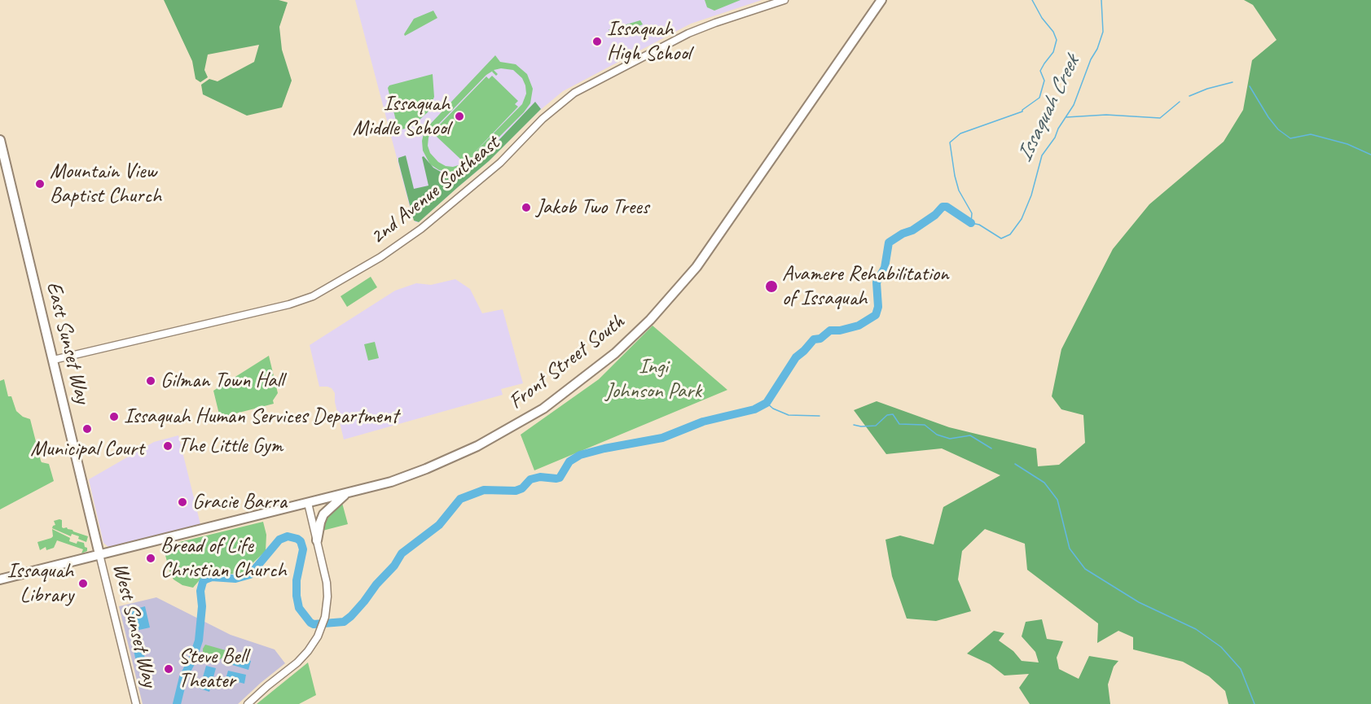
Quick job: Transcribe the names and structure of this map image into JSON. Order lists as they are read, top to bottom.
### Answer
{
  "streets": {
    "main road": ["East Sunset Way", "Front Street South"],
    "street": ["2nd Avenue Southeast", "West Sunset Way"]
  },
  "crossings": [
    ["2nd Avenue Southeast", "East Sunset Way"],
    ["East Sunset Way", "Front Street South"],
    ["East Sunset Way", "West Sunset Way"],
    ["Front Street South", "West Sunset Way"]
  ],
  "water": ["Issaquah Creek"],
  "parks": ["Ingi Johnson Park"],
  "places": [
    "Issaquah High School",
    "Issaquah Middle School",
    "Mountain View Baptist Church",
    "Jakob Two Trees",
    "Avamere Rehabilitation of Issaquah",
    "Gilman Town Hall",
    "Issaquah Human Services Department",
    "Municipal Court",
    "The Little Gym",
    "Gracie Barra",
    "Bread of Life Christian Church",
    "Issaquah Library",
    "Steve Bell Theater"
  ]
}
